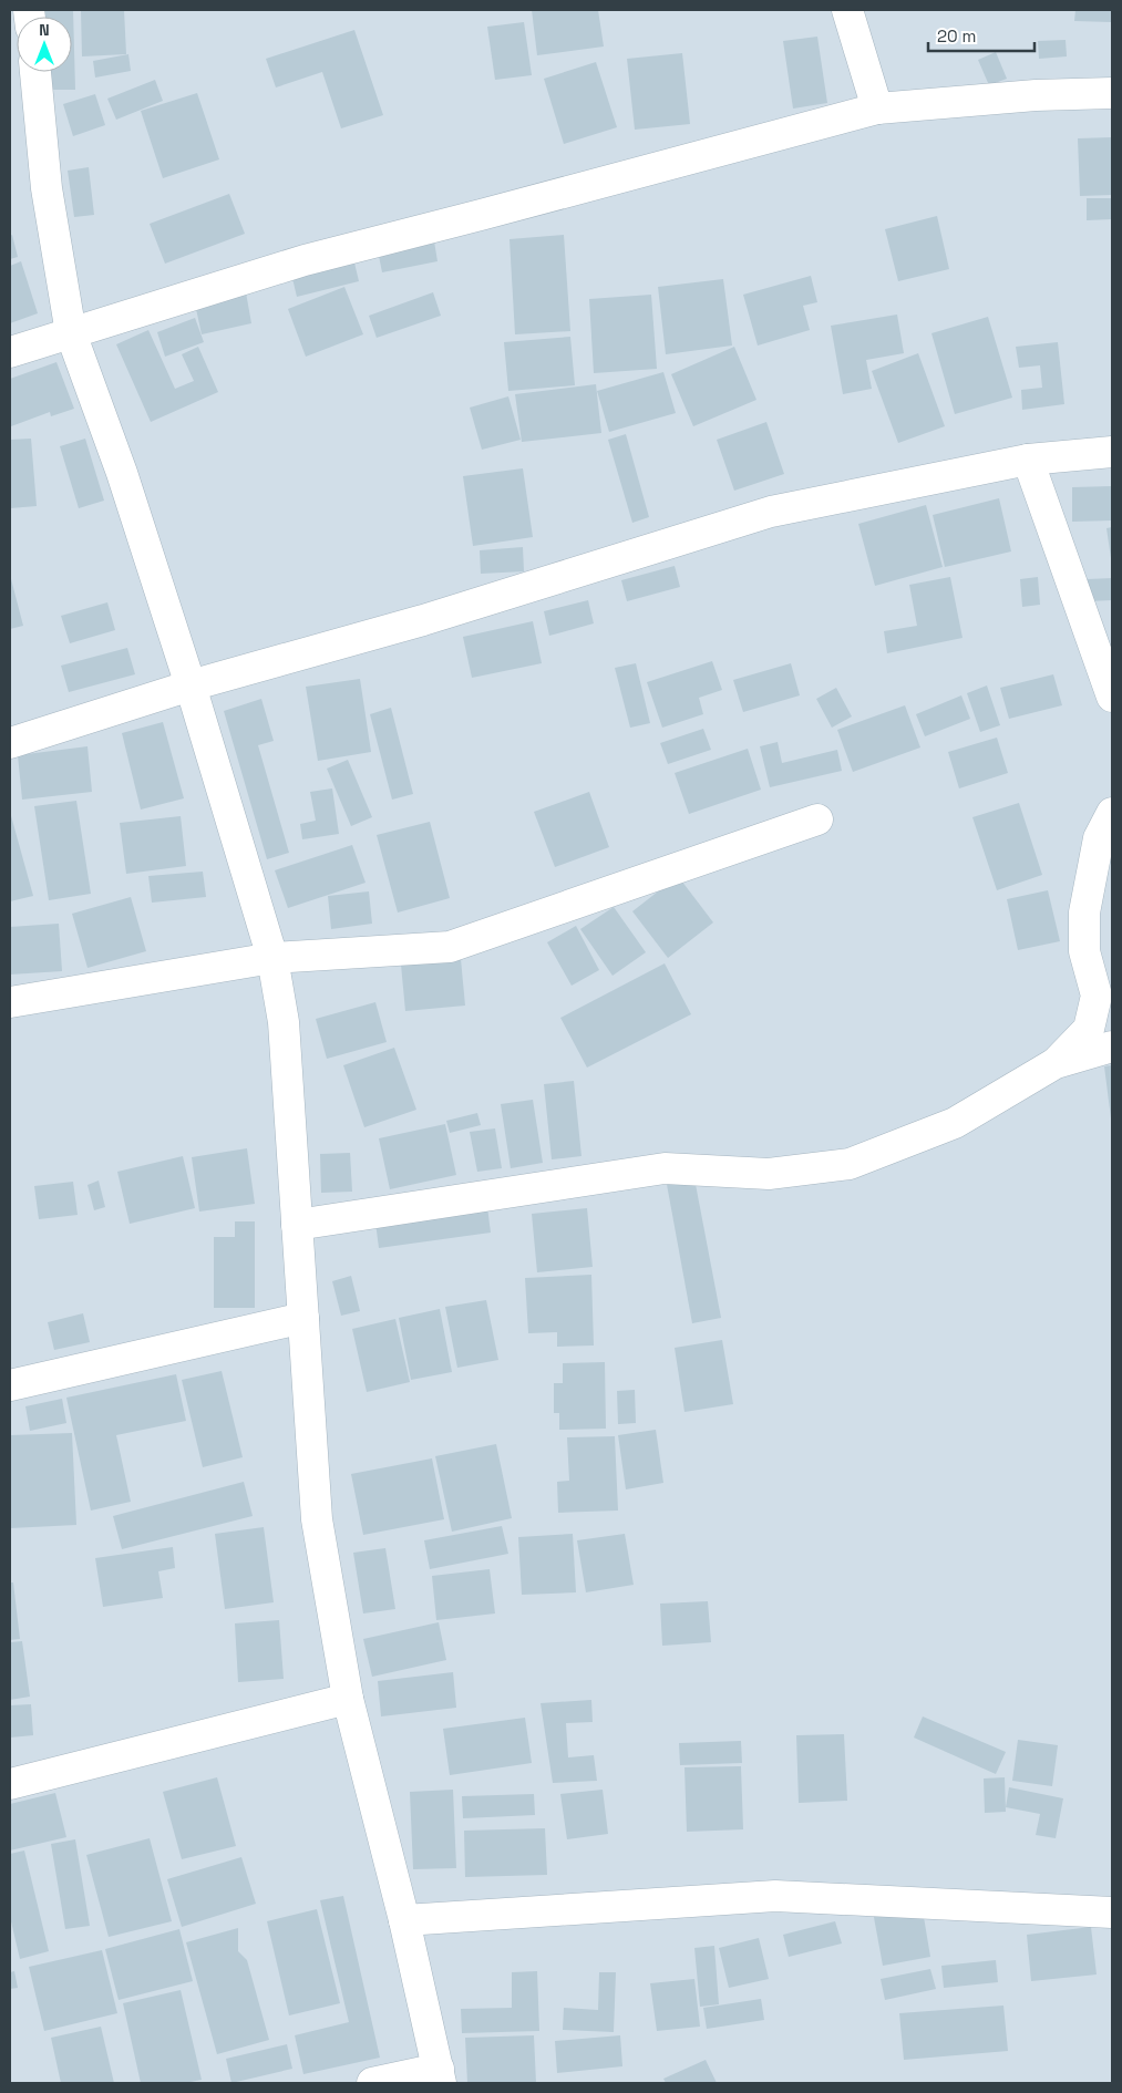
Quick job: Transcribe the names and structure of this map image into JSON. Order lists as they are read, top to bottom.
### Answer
{
  "scale_bar": "20 m",
  "north": "top"
}
